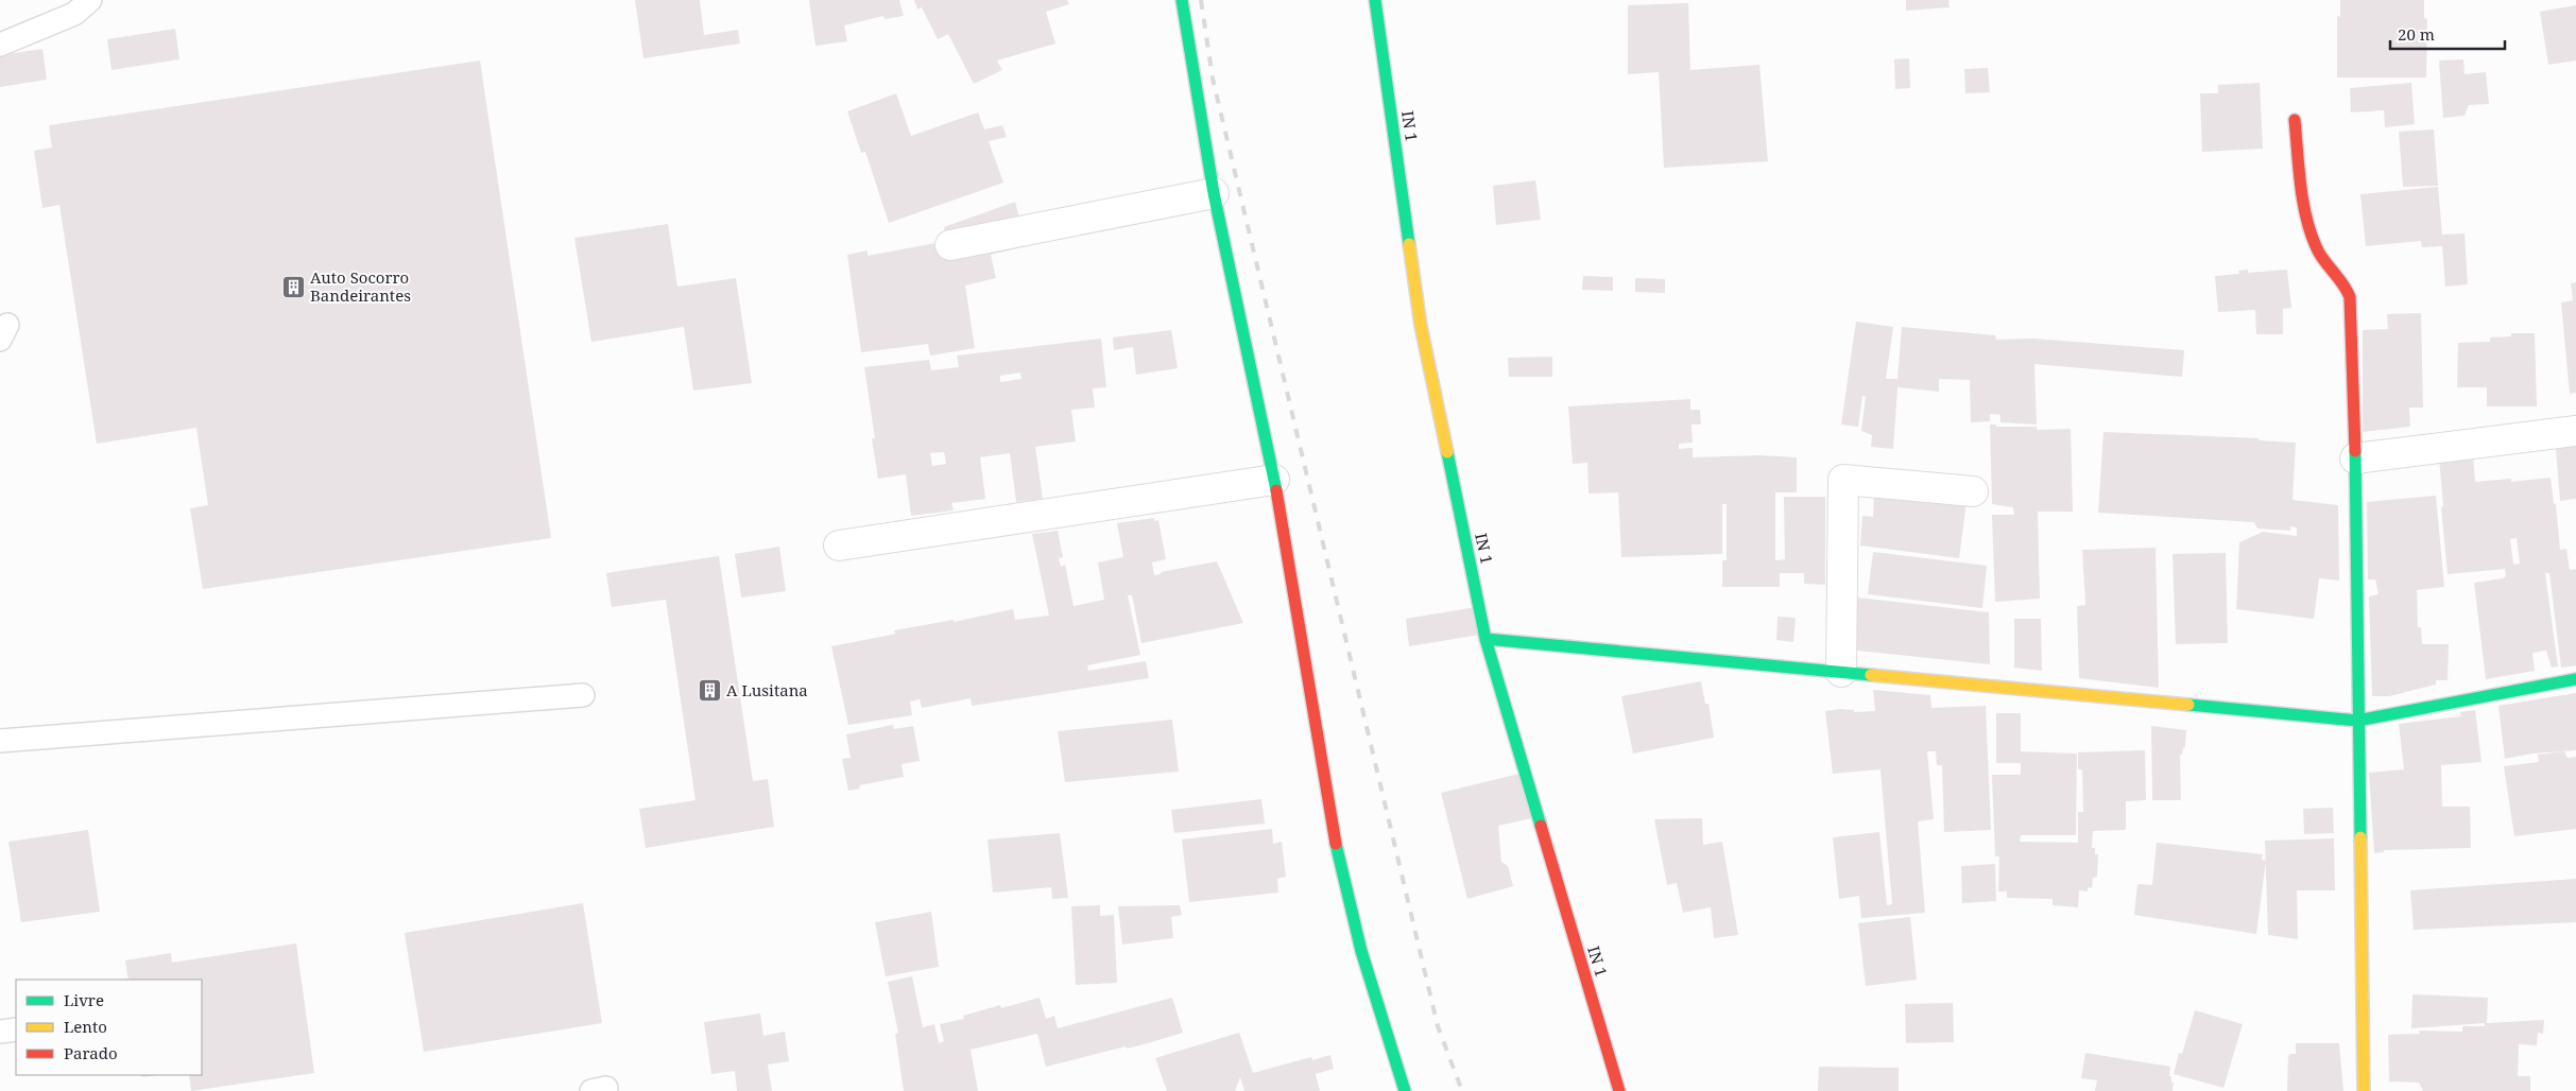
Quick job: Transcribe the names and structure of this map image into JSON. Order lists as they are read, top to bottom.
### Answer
{
  "streets": {
    "street": ["IN 1"]
  },
  "places": {
    "building": ["Auto Socorro Bandeirantes", "A Lusitana"]
  },
  "legend": ["Livre", "Lento", "Parado"],
  "scale_bar": "20 m"
}
